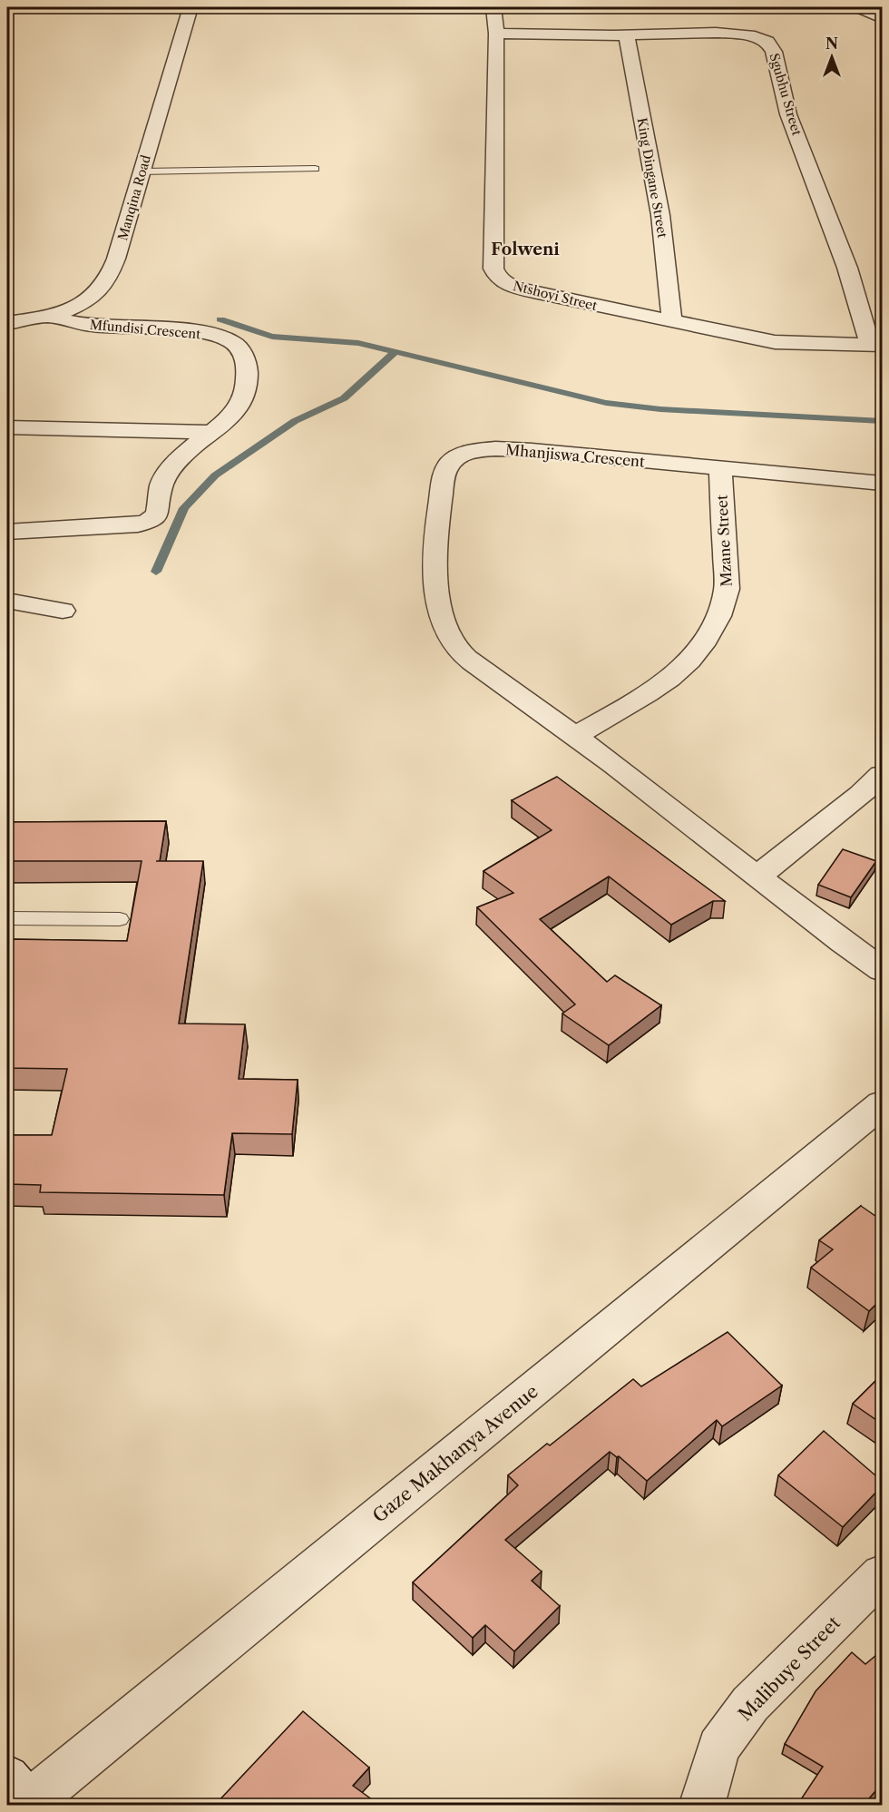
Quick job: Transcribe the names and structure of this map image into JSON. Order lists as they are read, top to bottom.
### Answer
{
  "streets": {
    "street": [
      "Sgubhu Street",
      "King Dingane Street",
      "Manqina Road",
      "Ntshoyi Street",
      "Mfundisi Crescent",
      "Mhanjiswa Crescent",
      "Mzane Street",
      "Gaze Makhanya Avenue",
      "Malibuye Street"
    ]
  },
  "crossings": [
    ["Sgubhu Street", "King Dingane Street"],
    ["Sgubhu Street", "Ntshoyi Street"],
    ["King Dingane Street", "Ntshoyi Street"],
    ["Manqina Road", "Mfundisi Crescent"],
    ["Mhanjiswa Crescent", "Mzane Street"]
  ],
  "districts": ["Folweni"],
  "north": "top"
}
